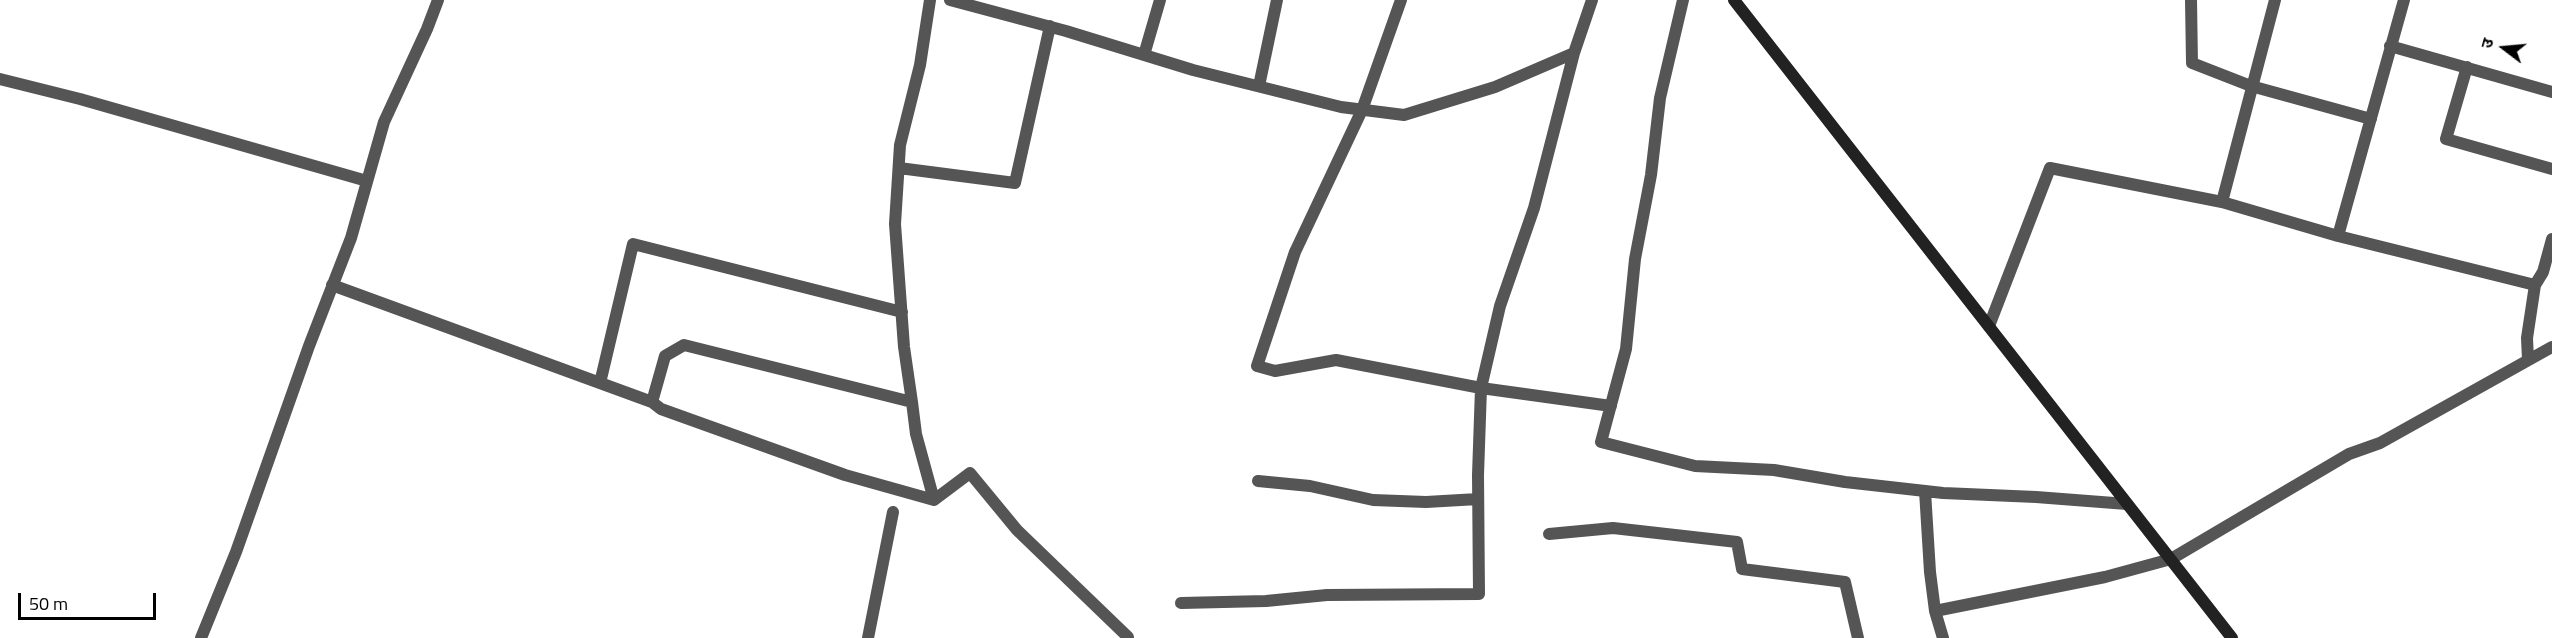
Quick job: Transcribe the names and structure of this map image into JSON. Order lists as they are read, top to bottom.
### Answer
{
  "scale_bar": "50 m",
  "north": "left"
}
